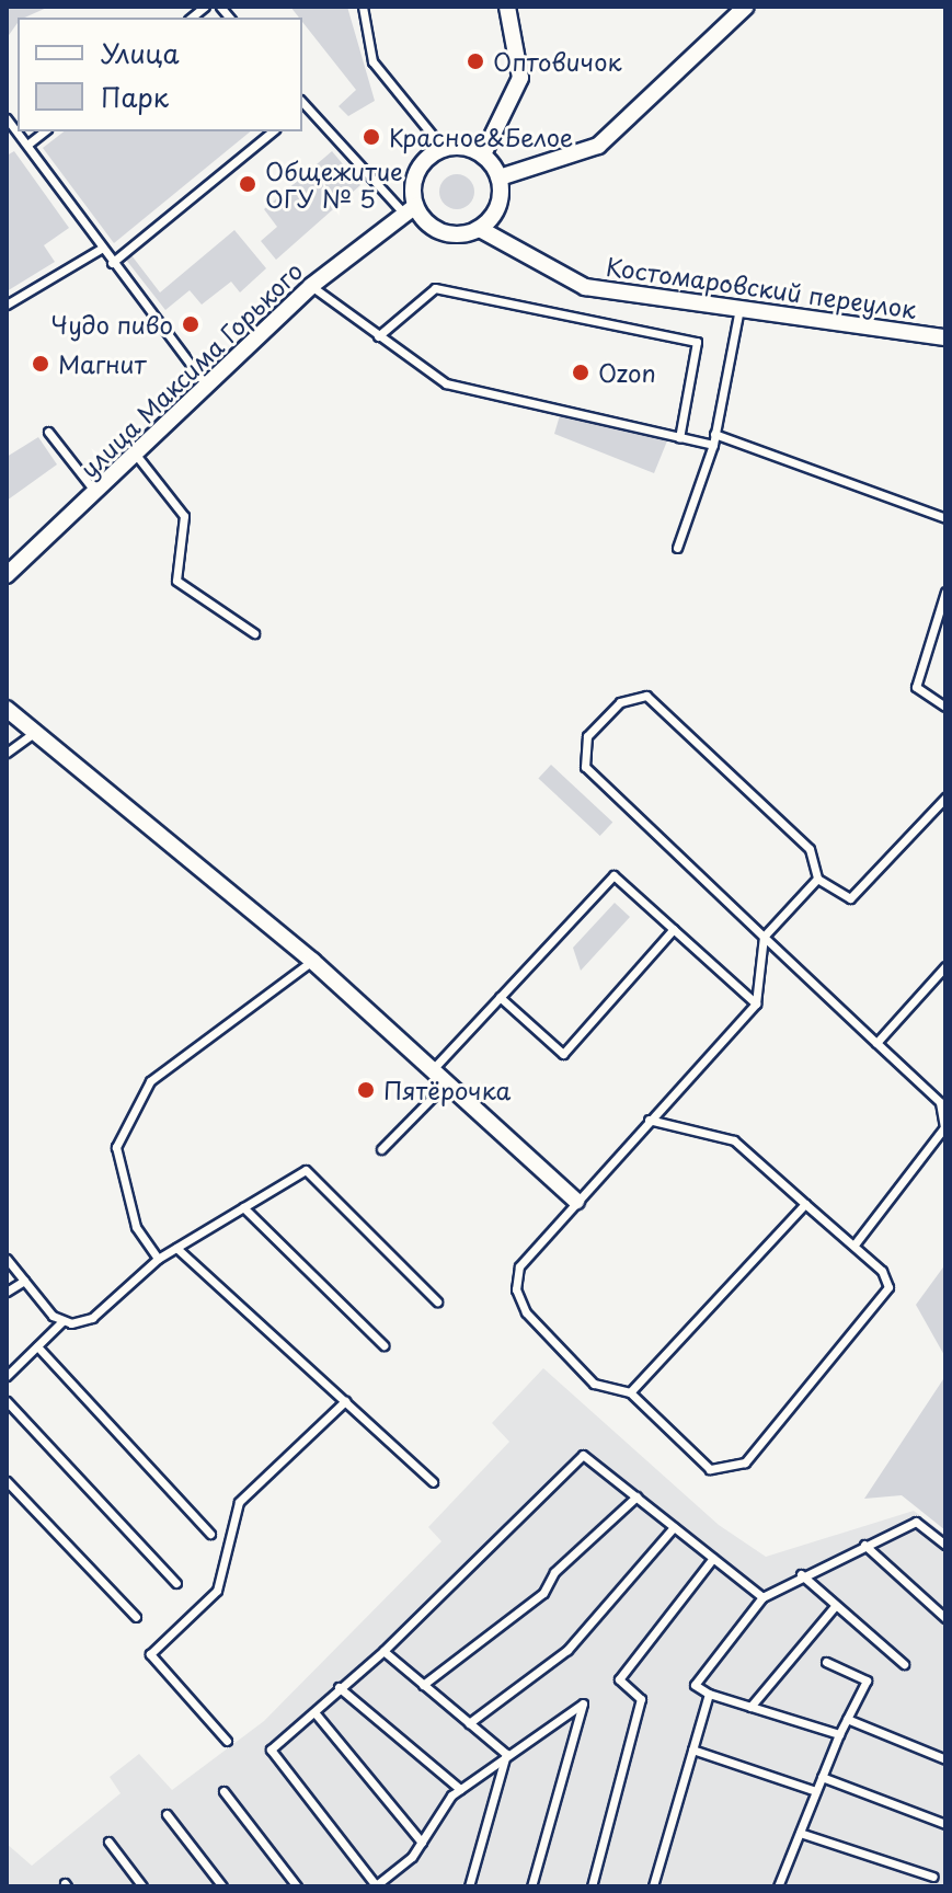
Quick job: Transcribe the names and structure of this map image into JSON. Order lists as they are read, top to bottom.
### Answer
{
  "streets": {
    "street": ["Костомаровский переулок", "улица Максима Горького"]
  },
  "crossings": [
    ["Костомаровский переулок", "улица Максима Горького"]
  ],
  "places": [
    "Оптовичок",
    "Красное&Белое",
    "Общежитие ОГУ № 5",
    "Чудо пиво",
    "Магнит",
    "Ozon",
    "Пятёрочка"
  ],
  "legend": ["Улица", "Парк"]
}
